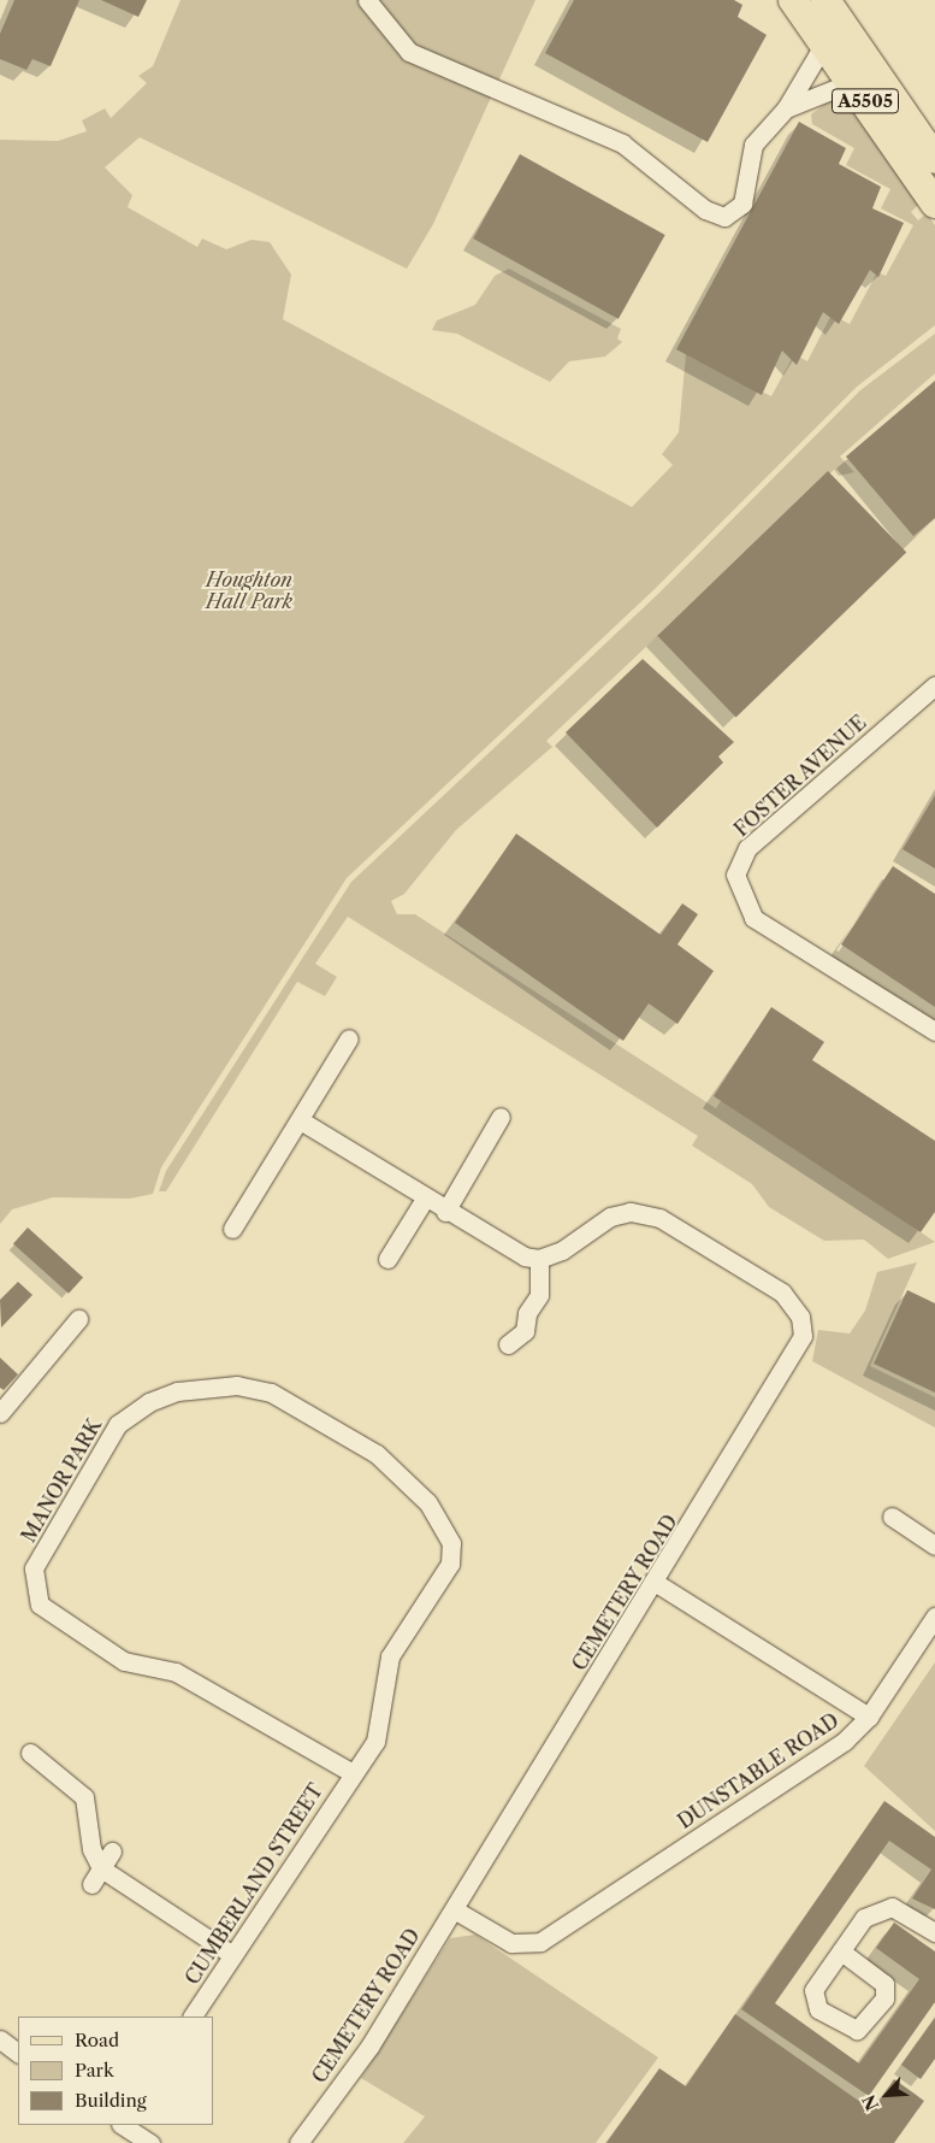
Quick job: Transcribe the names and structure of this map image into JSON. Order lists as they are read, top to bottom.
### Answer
{
  "streets": {
    "main road": ["A5505"],
    "street": [
      "FOSTER AVENUE",
      "MANOR PARK",
      "CEMETERY ROAD",
      "DUNSTABLE ROAD",
      "CUMBERLAND STREET"
    ]
  },
  "crossings": [
    ["MANOR PARK", "CUMBERLAND STREET"],
    ["CEMETERY ROAD", "DUNSTABLE ROAD"]
  ],
  "parks": ["Houghton Hall Park"],
  "legend": ["Road", "Park", "Building"],
  "north": "bottom left"
}
